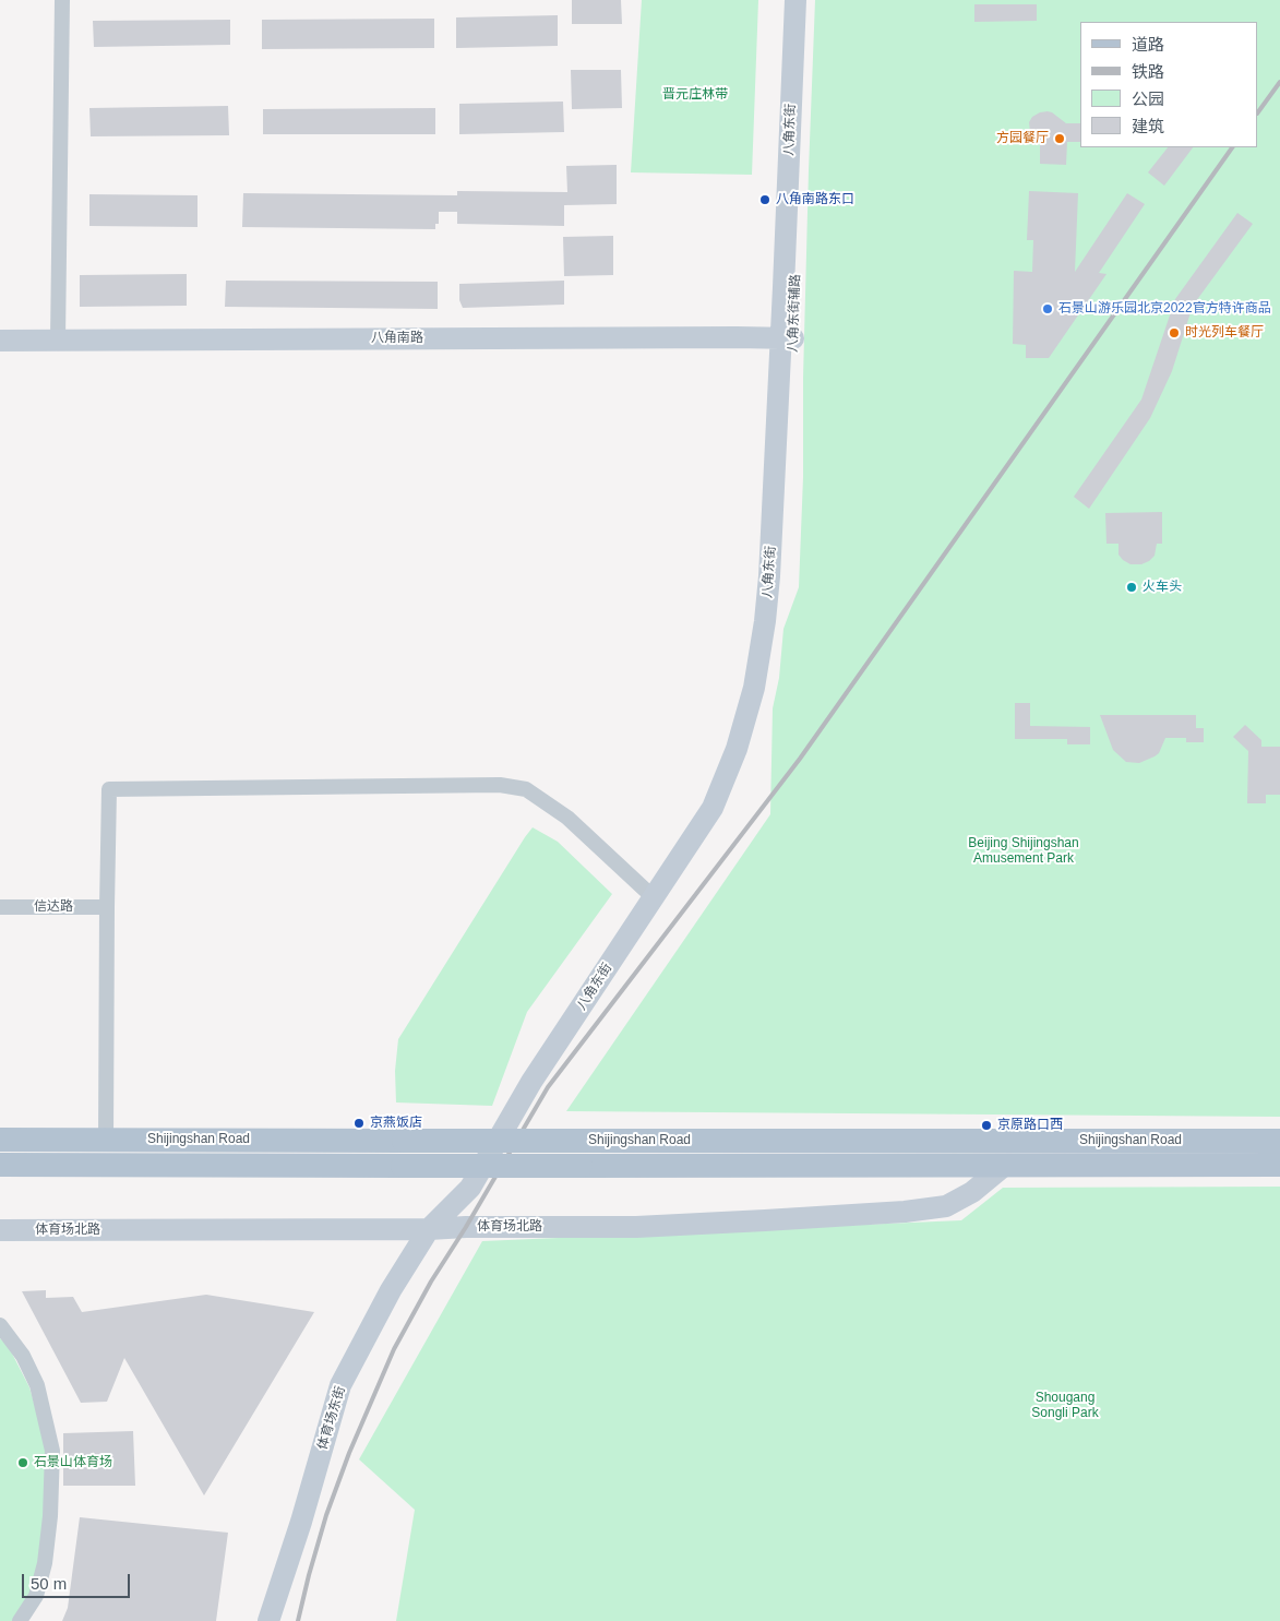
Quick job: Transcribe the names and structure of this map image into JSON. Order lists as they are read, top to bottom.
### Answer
{
  "streets": {
    "main road": ["Shijingshan Road"],
    "street": [
      "八角东街",
      "八角东街辅路",
      "八角南路",
      "信达路",
      "体育场北路",
      "体育场东街"
    ]
  },
  "crossings": [
    ["八角东街", "八角东街辅路"],
    ["八角东街", "八角南路"],
    ["八角东街", "体育场北路"],
    ["八角东街", "体育场东街"],
    ["八角东街辅路", "八角南路"],
    ["Shijingshan Road", "体育场北路"],
    ["体育场北路", "体育场东街"]
  ],
  "parks": ["晋元庄林带", "Beijing Shijingshan Amusement Park", "Shougang Songli Park"],
  "places": [
    "方园餐厅",
    "八角南路东口",
    "石景山游乐园北京2022官方特许商品",
    "时光列车餐厅",
    "火车头",
    "京燕饭店",
    "京原路口西",
    "石景山体育场"
  ],
  "legend": [
    "道路",
    "铁路",
    "公园",
    "建筑"
  ],
  "scale_bar": "50 m"
}
